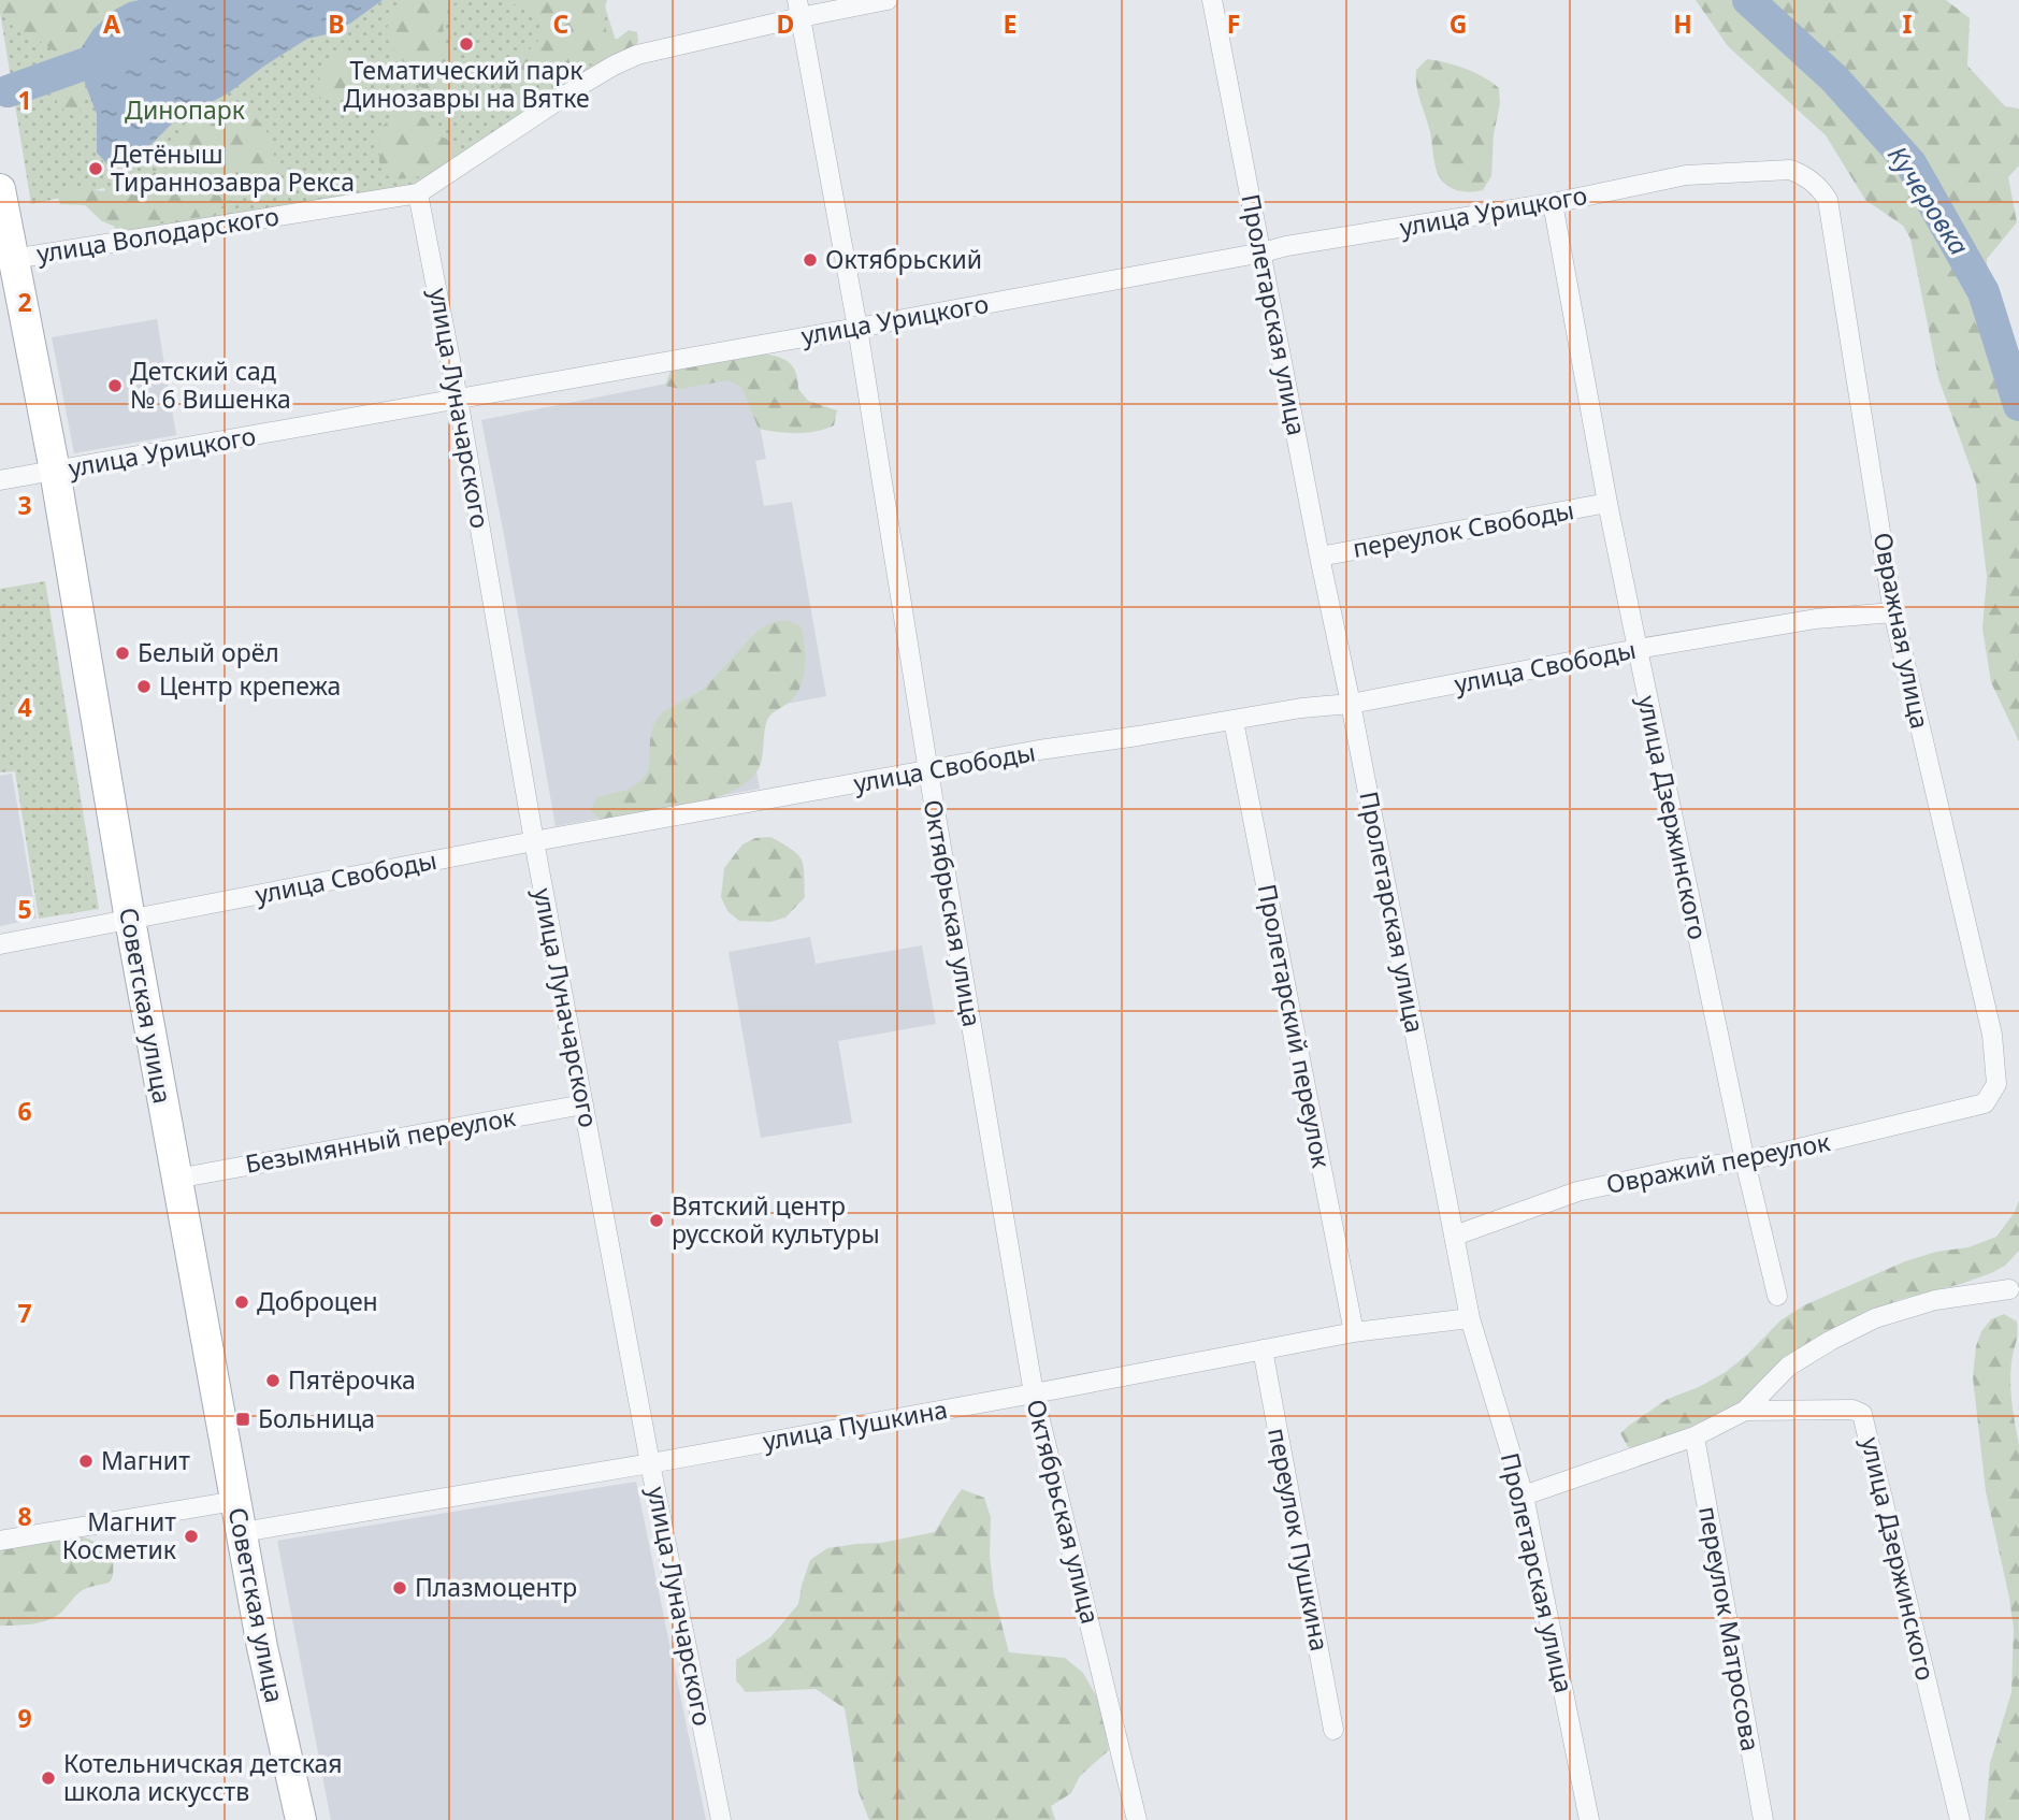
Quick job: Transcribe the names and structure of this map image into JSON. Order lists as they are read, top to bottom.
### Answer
{
  "streets": {
    "main road": ["Советская улица"],
    "street": [
      "улица Урицкого",
      "улица Володарского",
      "Пролетарская улица",
      "улица Луначарского",
      "переулок Свободы",
      "Овражная улица",
      "улица Свободы",
      "улица Дзержинского",
      "Октябрьская улица",
      "Пролетарский переулок",
      "Безымянный переулок",
      "Овражий переулок",
      "улица Пушкина",
      "переулок Пушкина",
      "переулок Матросова"
    ]
  },
  "crossings": [
    ["улица Урицкого", "Пролетарская улица"],
    ["улица Урицкого", "улица Луначарского"],
    ["улица Урицкого", "Овражная улица"],
    ["улица Урицкого", "улица Дзержинского"],
    ["улица Урицкого", "Октябрьская улица"],
    ["улица Урицкого", "Советская улица"],
    ["улица Володарского", "улица Луначарского"],
    ["улица Володарского", "Октябрьская улица"],
    ["улица Володарского", "Советская улица"],
    ["Пролетарская улица", "переулок Свободы"],
    ["Пролетарская улица", "улица Свободы"],
    ["Пролетарская улица", "Овражий переулок"],
    ["Пролетарская улица", "улица Пушкина"],
    ["улица Луначарского", "улица Свободы"],
    ["улица Луначарского", "Безымянный переулок"],
    ["улица Луначарского", "улица Пушкина"],
    ["переулок Свободы", "улица Дзержинского"],
    ["Овражная улица", "улица Свободы"],
    ["Овражная улица", "Овражий переулок"],
    ["улица Свободы", "улица Дзержинского"],
    ["улица Свободы", "Октябрьская улица"],
    ["улица Свободы", "Советская улица"],
    ["улица Свободы", "Пролетарский переулок"],
    ["улица Дзержинского", "Овражий переулок"],
    ["Октябрьская улица", "улица Пушкина"],
    ["Советская улица", "Безымянный переулок"],
    ["Советская улица", "улица Пушкина"],
    ["Пролетарский переулок", "улица Пушкина"],
    ["улица Пушкина", "переулок Пушкина"]
  ],
  "water": ["Кучеровка"],
  "parks": ["Динопарк"],
  "places": {
    "other": [
      "Тематический парк Динозавры на Вятке",
      "Детёныш Тираннозавра Рекса",
      "Октябрьский",
      "Детский сад № 6 Вишенка",
      "Белый орёл",
      "Центр крепежа",
      "Вятский центр русской культуры",
      "Доброцен",
      "Пятёрочка",
      "Магнит",
      "Магнит Косметик",
      "Плазмоцентр",
      "Котельничская детская школа искусств"
    ],
    "transit": ["Больница"]
  },
  "grid": {
    "columns": [
      "A",
      "B",
      "C",
      "D",
      "E",
      "F",
      "G",
      "H",
      "I"
    ],
    "rows": [
      "1",
      "2",
      "3",
      "4",
      "5",
      "6",
      "7",
      "8",
      "9"
    ]
  }
}
